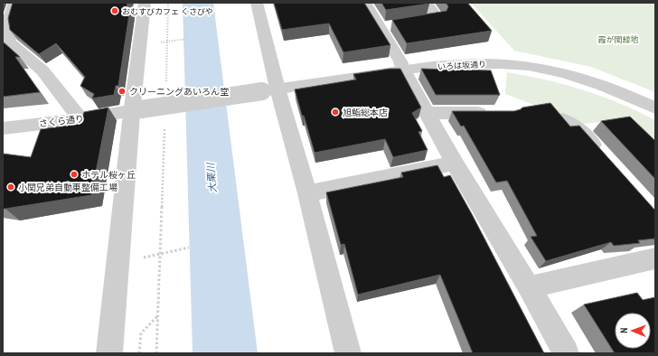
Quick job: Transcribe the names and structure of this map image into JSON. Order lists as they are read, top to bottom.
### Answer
{
  "streets": {
    "street": ["いろは坂通り", "さくら通り"]
  },
  "crossings": [
    ["いろは坂通り", "さくら通り"]
  ],
  "water": ["大栗川"],
  "parks": ["霞が関緑地"],
  "places": [
    "おむすびカフェ くさびや",
    "クリーニングあいろん堂",
    "旭鮨総本店",
    "ホテル桜ヶ丘",
    "小関兄弟自動車整備工場"
  ],
  "north": "left"
}
